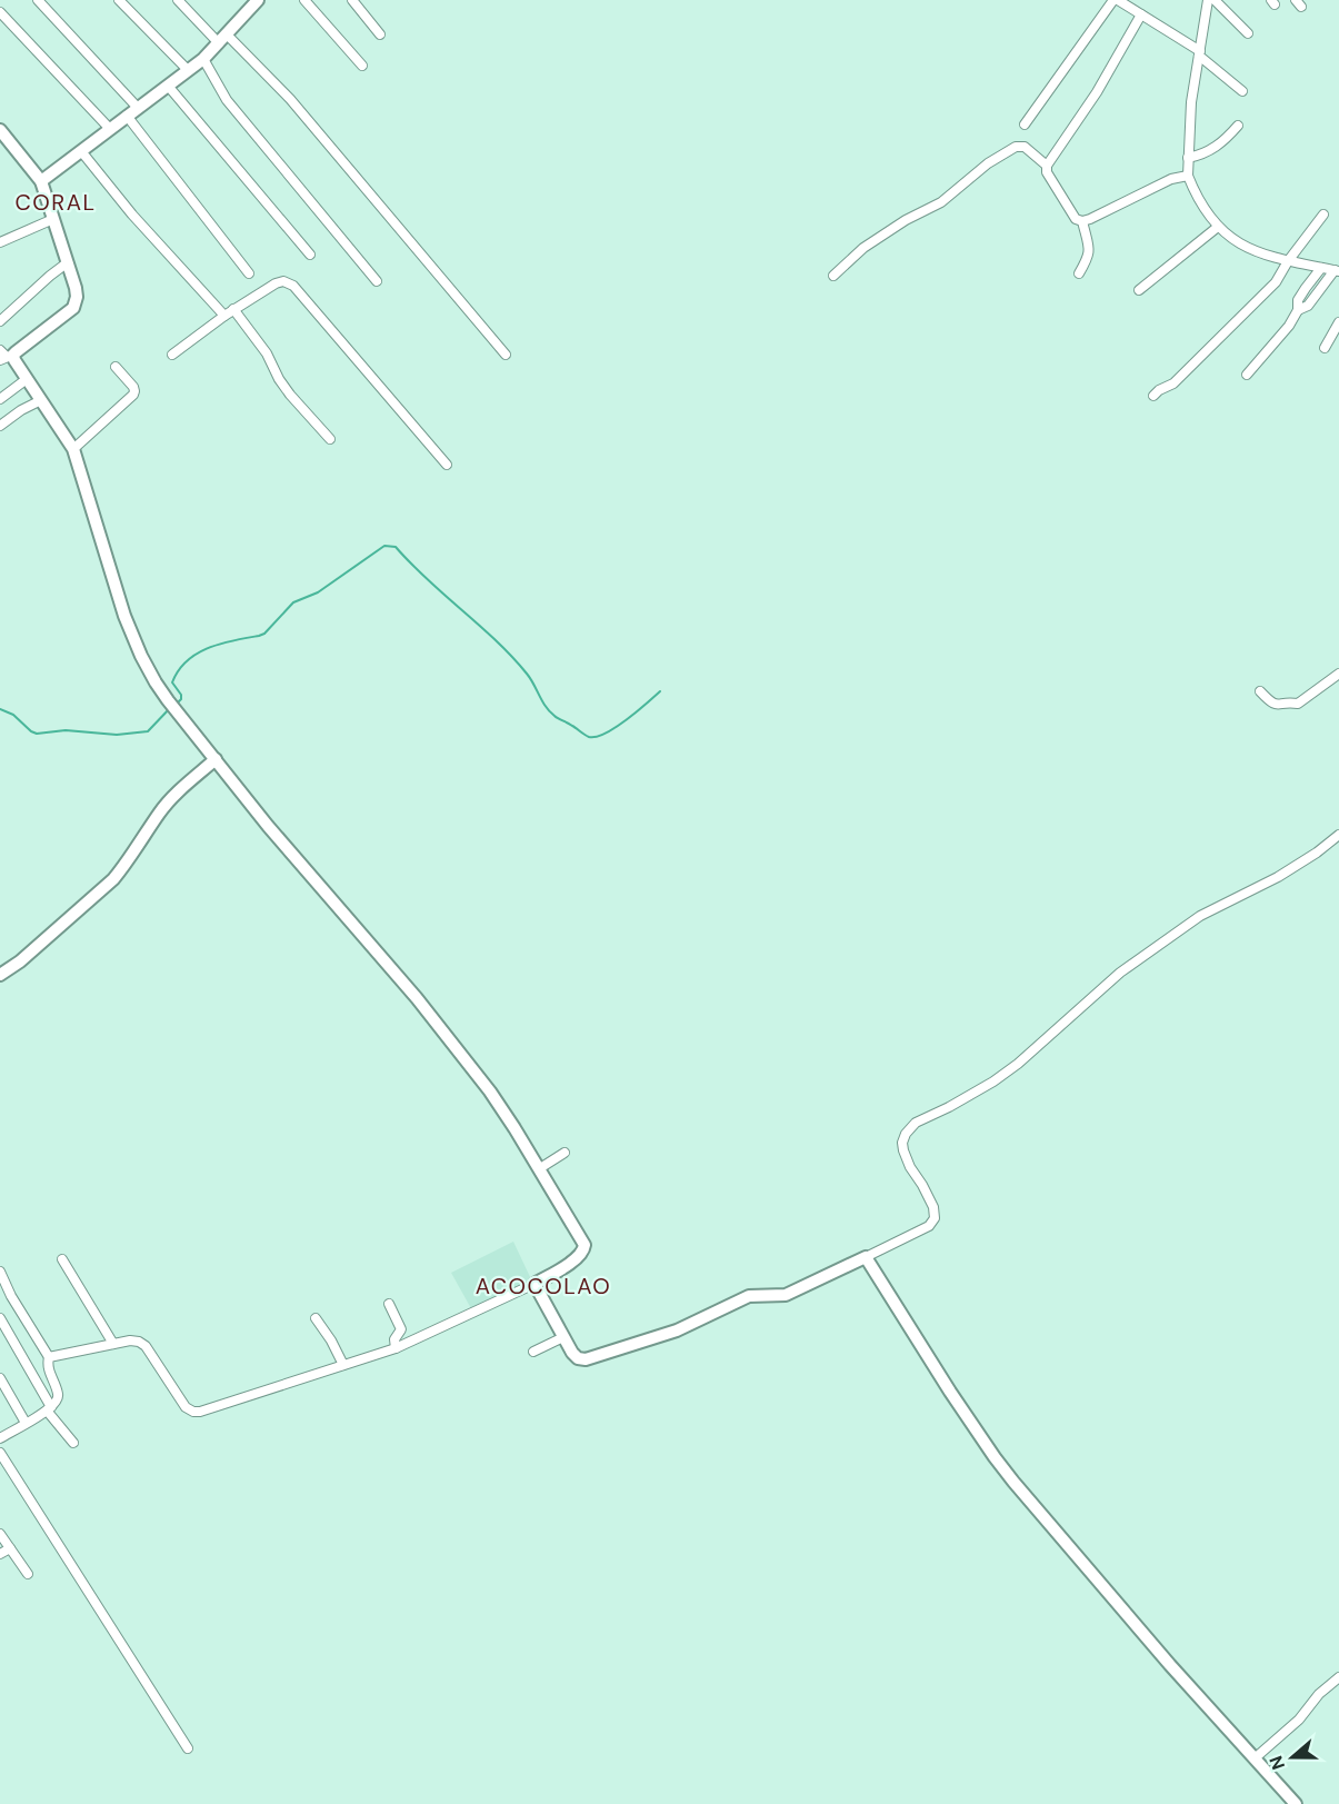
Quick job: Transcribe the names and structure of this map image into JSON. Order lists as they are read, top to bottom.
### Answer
{
  "districts": ["CORAL", "ACOCOLAO"],
  "north": "left"
}
